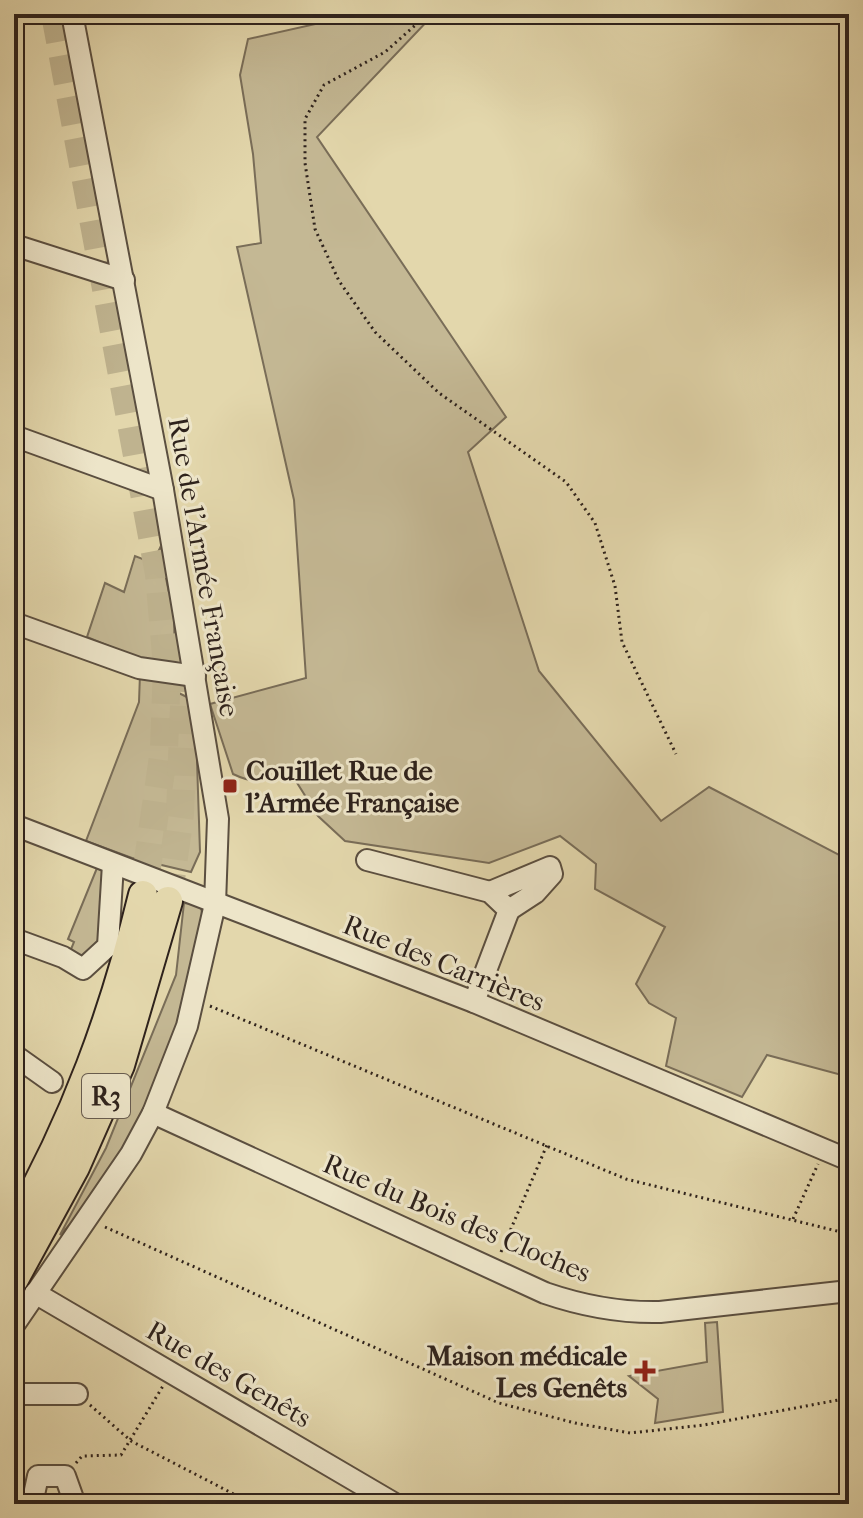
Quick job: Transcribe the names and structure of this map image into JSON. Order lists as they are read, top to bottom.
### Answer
{
  "streets": {
    "highway": ["R3"],
    "street": [
      "Rue de l'Armée Française",
      "Rue des Carrières",
      "Rue du Bois des Cloches",
      "Rue des Genêts"
    ]
  },
  "crossings": [
    ["Rue de l'Armée Française", "Rue des Carrières"],
    ["Rue de l'Armée Française", "R3"],
    ["Rue de l'Armée Française", "Rue du Bois des Cloches"],
    ["Rue de l'Armée Française", "Rue des Genêts"],
    ["R3", "Rue des Genêts"]
  ],
  "places": {
    "transit": ["Couillet Rue de l'Armée Française"],
    "health": ["Maison médicale Les Genêts"]
  }
}
